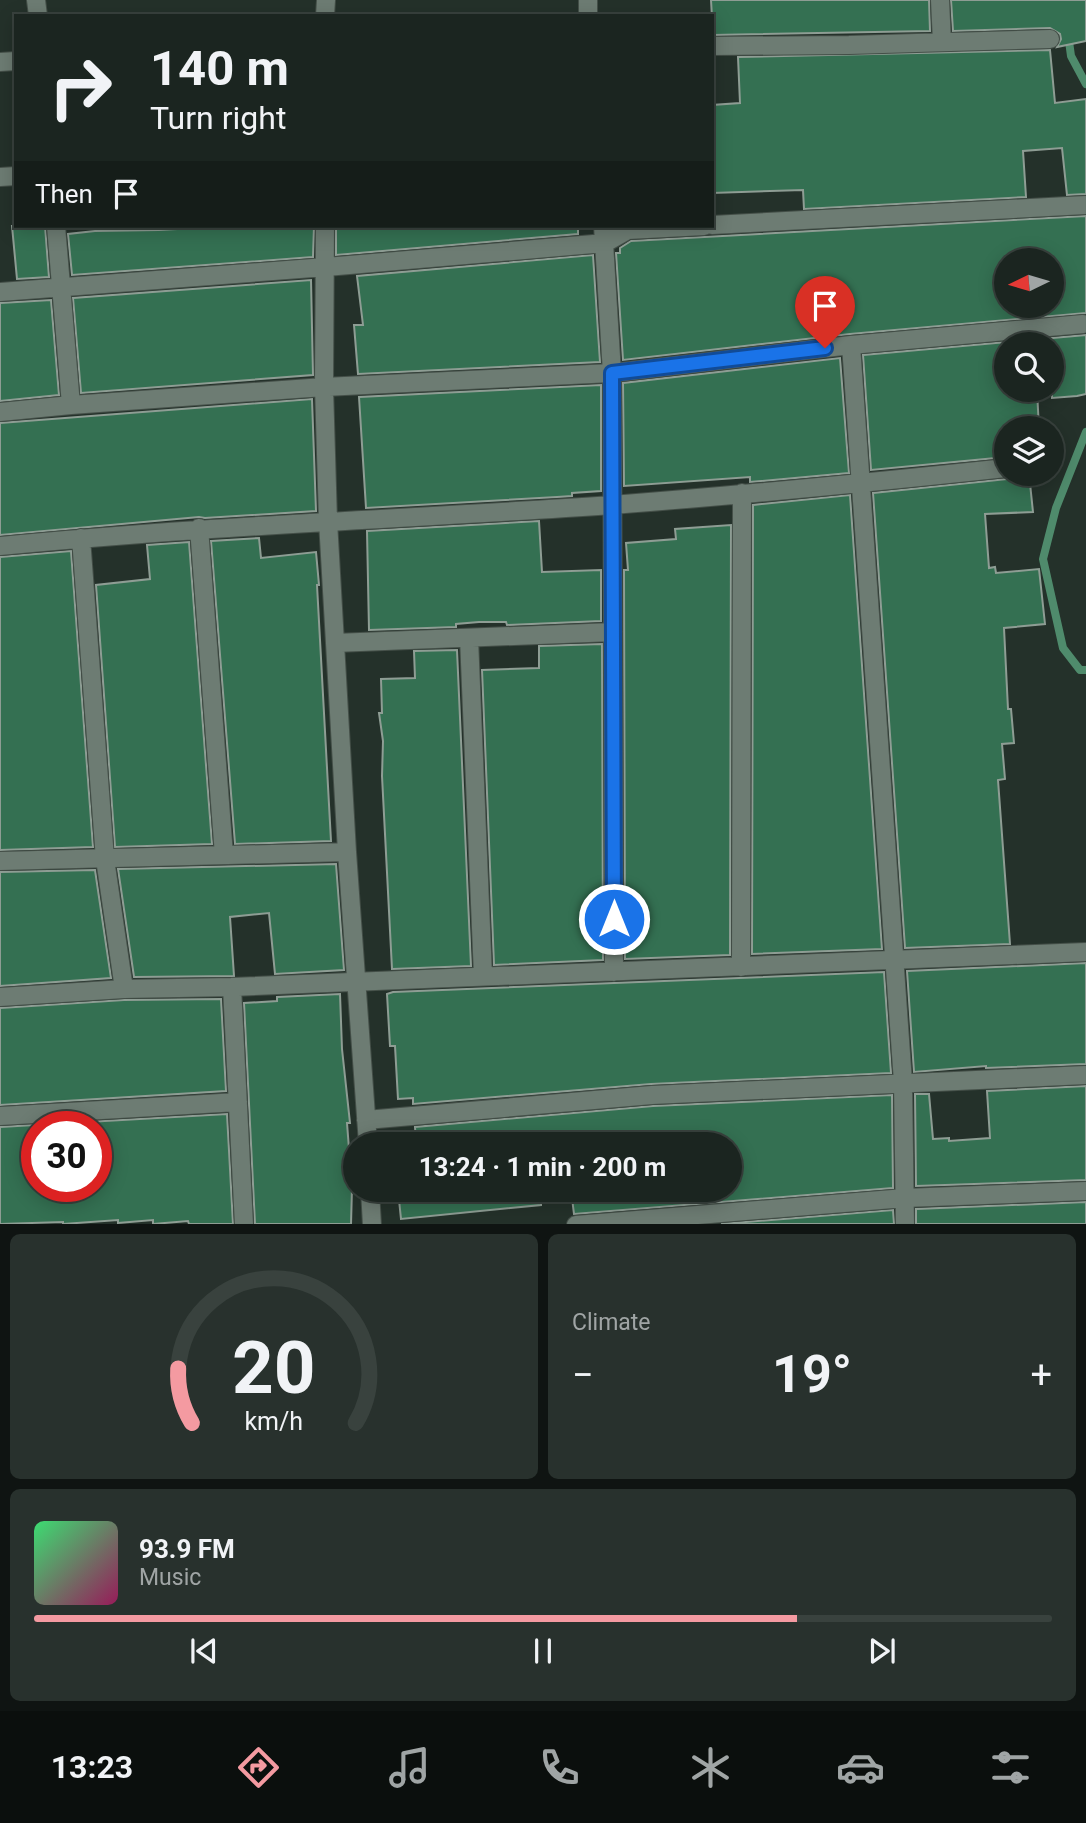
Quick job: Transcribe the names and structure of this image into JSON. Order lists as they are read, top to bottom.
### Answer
{
  "north": "left",
  "page": {
    "turn": ["140 m", "Turn right"],
    "then": "Then",
    "limit": "30",
    "trip": "13:24 · 1 min · 200 m",
    "tile": "Climate",
    "heat": ["−", "19°", "+"],
    "song": ["93.9 FM", "Music"],
    "tabs": "13:23",
    "gauge": ["20", "km/h"]
  }
}
